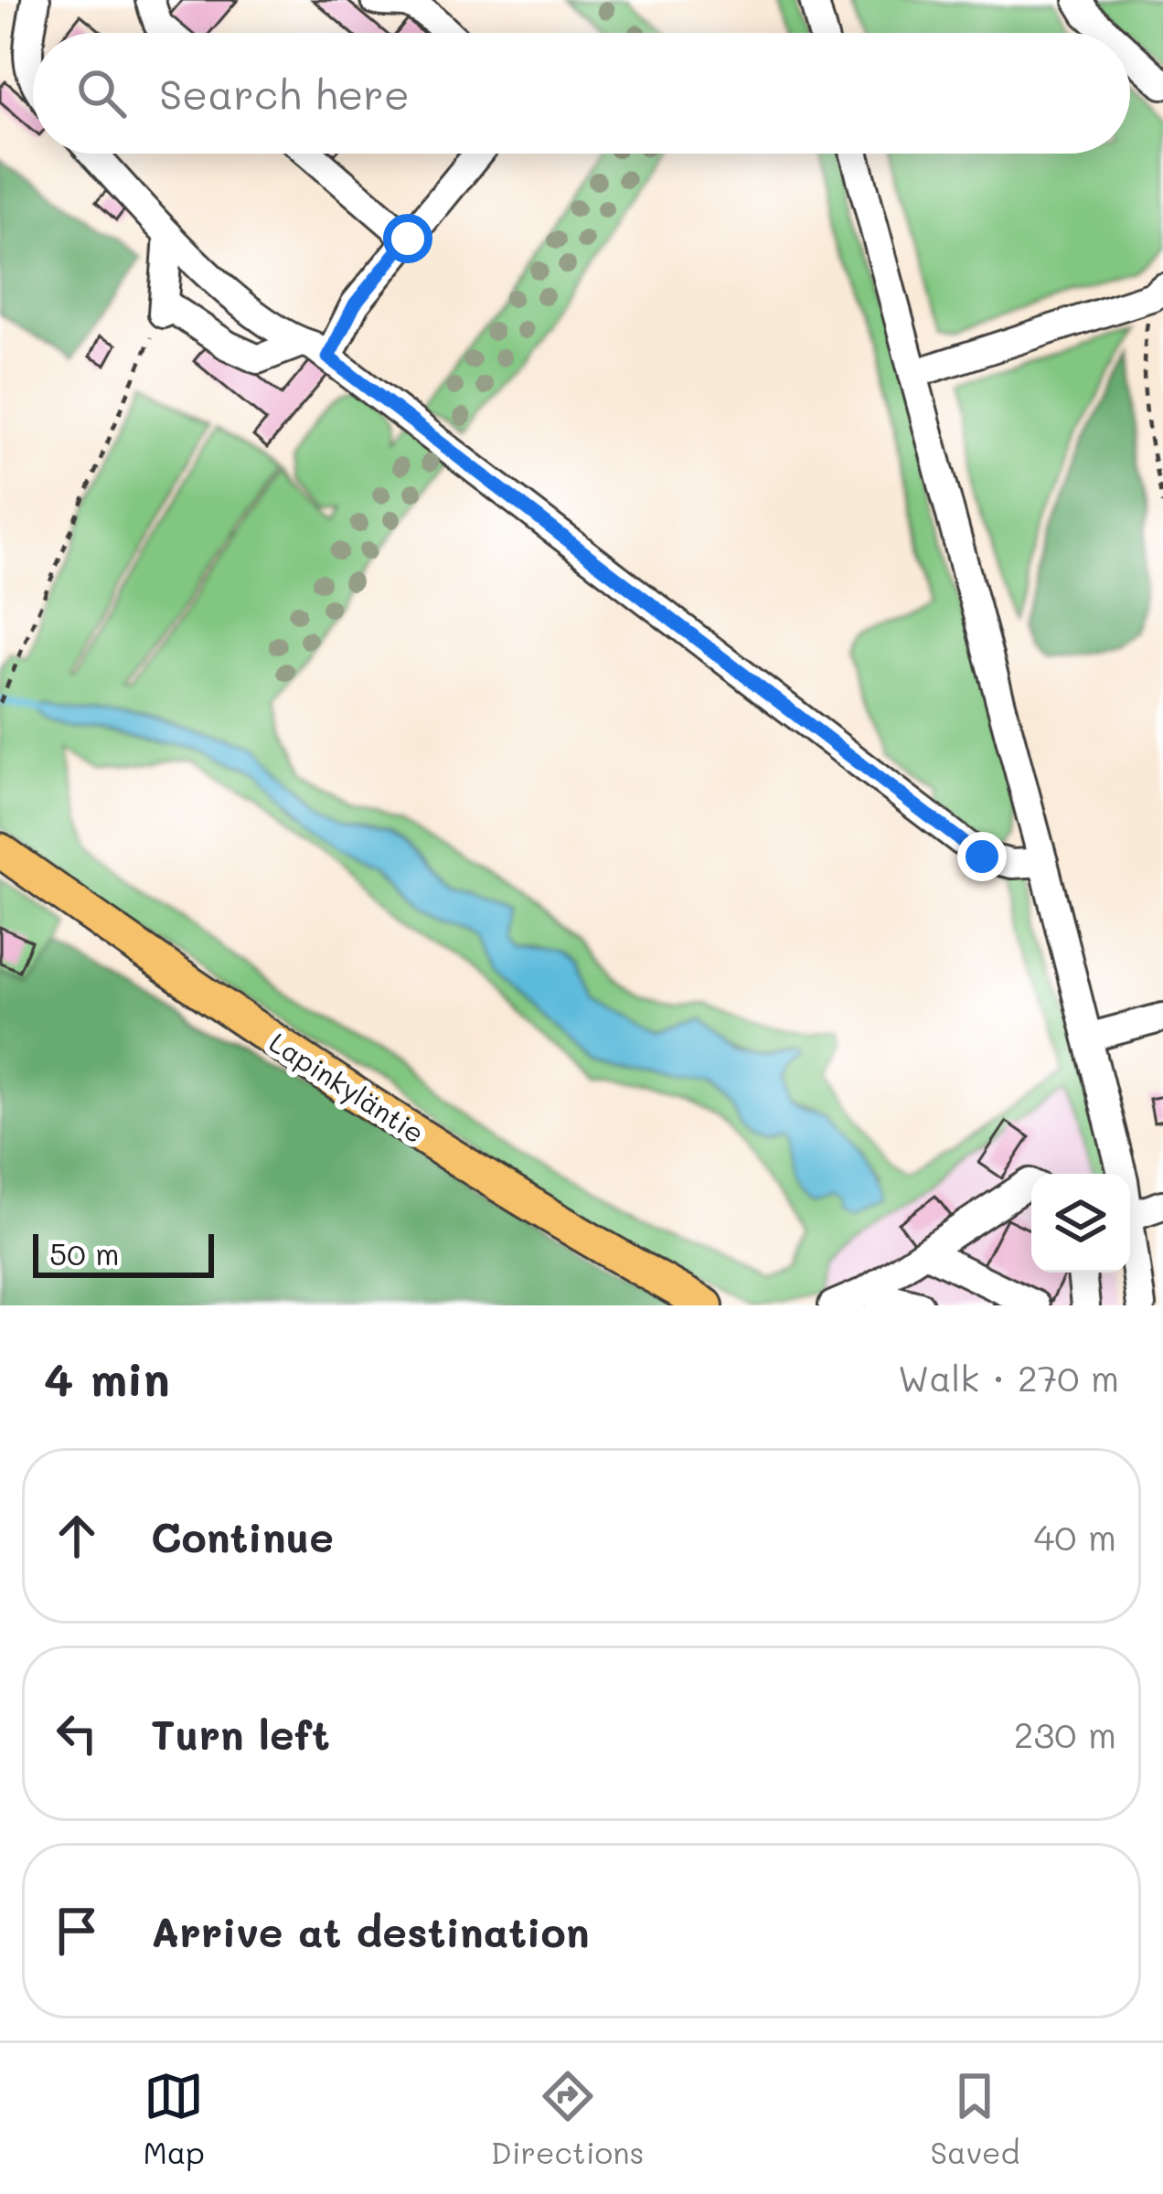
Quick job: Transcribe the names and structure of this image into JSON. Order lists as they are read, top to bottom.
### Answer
{
  "streets": {
    "main road": ["Lapinkyläntie"]
  },
  "scale_bar": "50 m",
  "page": {
    "search": "Search here",
    "scale": "50 m",
    "heading": ["4 min", "Walk · 270 m"],
    "list": [
      ["Continue", "40 m"],
      ["Turn left", "230 m"],
      "Arrive at destination"
    ],
    "nav": ["Map", "Directions", "Saved"]
  }
}
